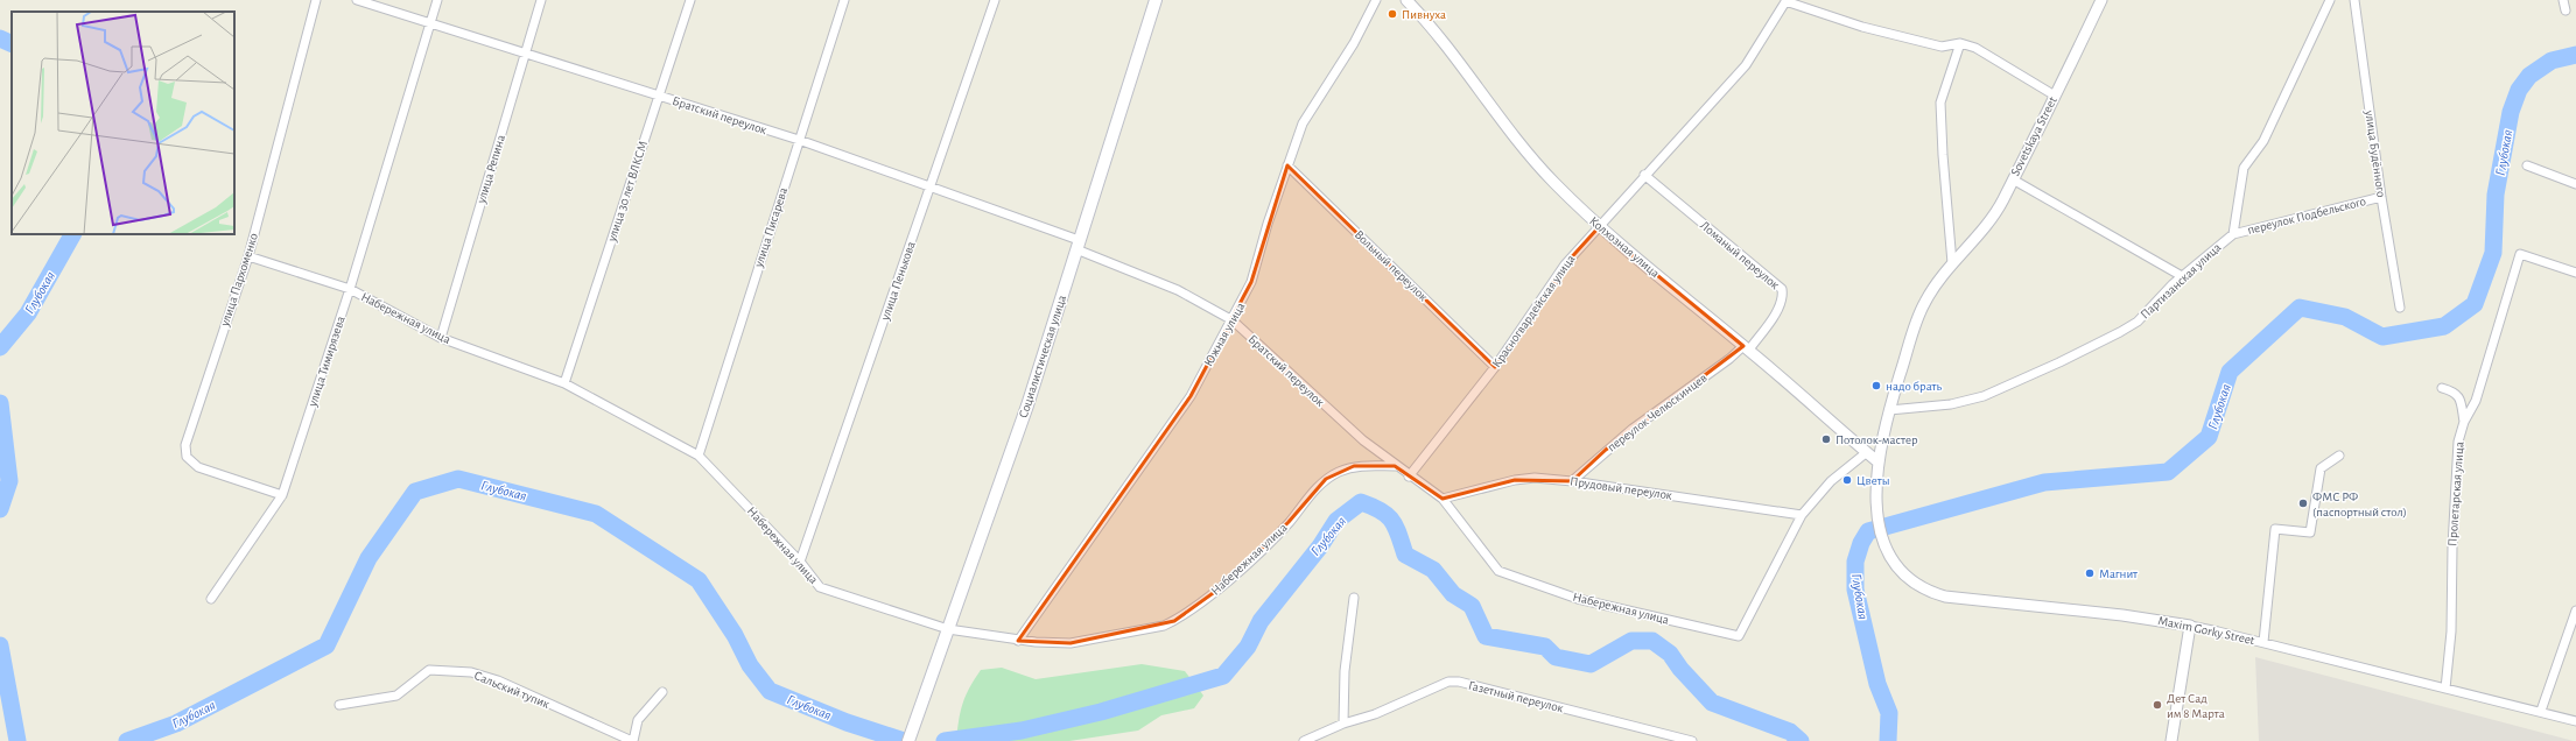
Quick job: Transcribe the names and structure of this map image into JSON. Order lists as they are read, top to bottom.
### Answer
{
  "streets": {
    "main road": ["Социалистическая улица"],
    "street": [
      "Братский переулок",
      "Sovetskaya Street",
      "улица Будённого",
      "улица Репина",
      "улица 30 лет ВЛКСМ",
      "переулок Подбельского",
      "улица Писарева",
      "Колхозная улица",
      "Ломаный переулок",
      "Вольный переулок",
      "улица Пархоменко",
      "улица Пенькова",
      "Партизанская улица",
      "Красногвардейская улица",
      "Набережная улица",
      "Южная улица",
      "улица Тимирязева",
      "переулок Челюскинцев",
      "Прудовый переулок",
      "Пролетарская улица",
      "Maxim Gorky Street",
      "Сальский тупик",
      "Газетный переулок"
    ]
  },
  "crossings": [
    ["Братский переулок", "улица Репина"],
    ["Братский переулок", "улица 30 лет ВЛКСМ"],
    ["Братский переулок", "улица Писарева"],
    ["Братский переулок", "улица Пенькова"],
    ["Братский переулок", "Красногвардейская улица"],
    ["Братский переулок", "Набережная улица"],
    ["Братский переулок", "Южная улица"],
    ["Братский переулок", "Социалистическая улица"],
    ["Братский переулок", "улица Тимирязева"],
    ["Sovetskaya Street", "Колхозная улица"],
    ["Sovetskaya Street", "Партизанская улица"],
    ["Sovetskaya Street", "Maxim Gorky Street"],
    ["улица Будённого", "переулок Подбельского"],
    ["улица Репина", "Набережная улица"],
    ["улица 30 лет ВЛКСМ", "Набережная улица"],
    ["переулок Подбельского", "Партизанская улица"],
    ["улица Писарева", "Набережная улица"],
    ["Колхозная улица", "Ломаный переулок"],
    ["Колхозная улица", "Красногвардейская улица"],
    ["Колхозная улица", "переулок Челюскинцев"],
    ["Ломаный переулок", "Красногвардейская улица"],
    ["Ломаный переулок", "переулок Челюскинцев"],
    ["Вольный переулок", "Красногвардейская улица"],
    ["Вольный переулок", "Южная улица"],
    ["улица Пархоменко", "Набережная улица"],
    ["улица Пархоменко", "улица Тимирязева"],
    ["улица Пенькова", "Набережная улица"],
    ["Красногвардейская улица", "Набережная улица"],
    ["Набережная улица", "Южная улица"],
    ["Набережная улица", "Социалистическая улица"],
    ["Набережная улица", "улица Тимирязева"],
    ["Набережная улица", "Прудовый переулок"],
    ["переулок Челюскинцев", "Прудовый переулок"],
    ["Пролетарская улица", "Maxim Gorky Street"]
  ],
  "water": ["Глубокая"],
  "places": [
    "Пивнуха",
    "надо брать",
    "Потолок-мастер",
    "Цветы",
    "ФМС РФ (паспортный стол)",
    "Магнит",
    "Дет Сад им 8 Марта"
  ]
}
